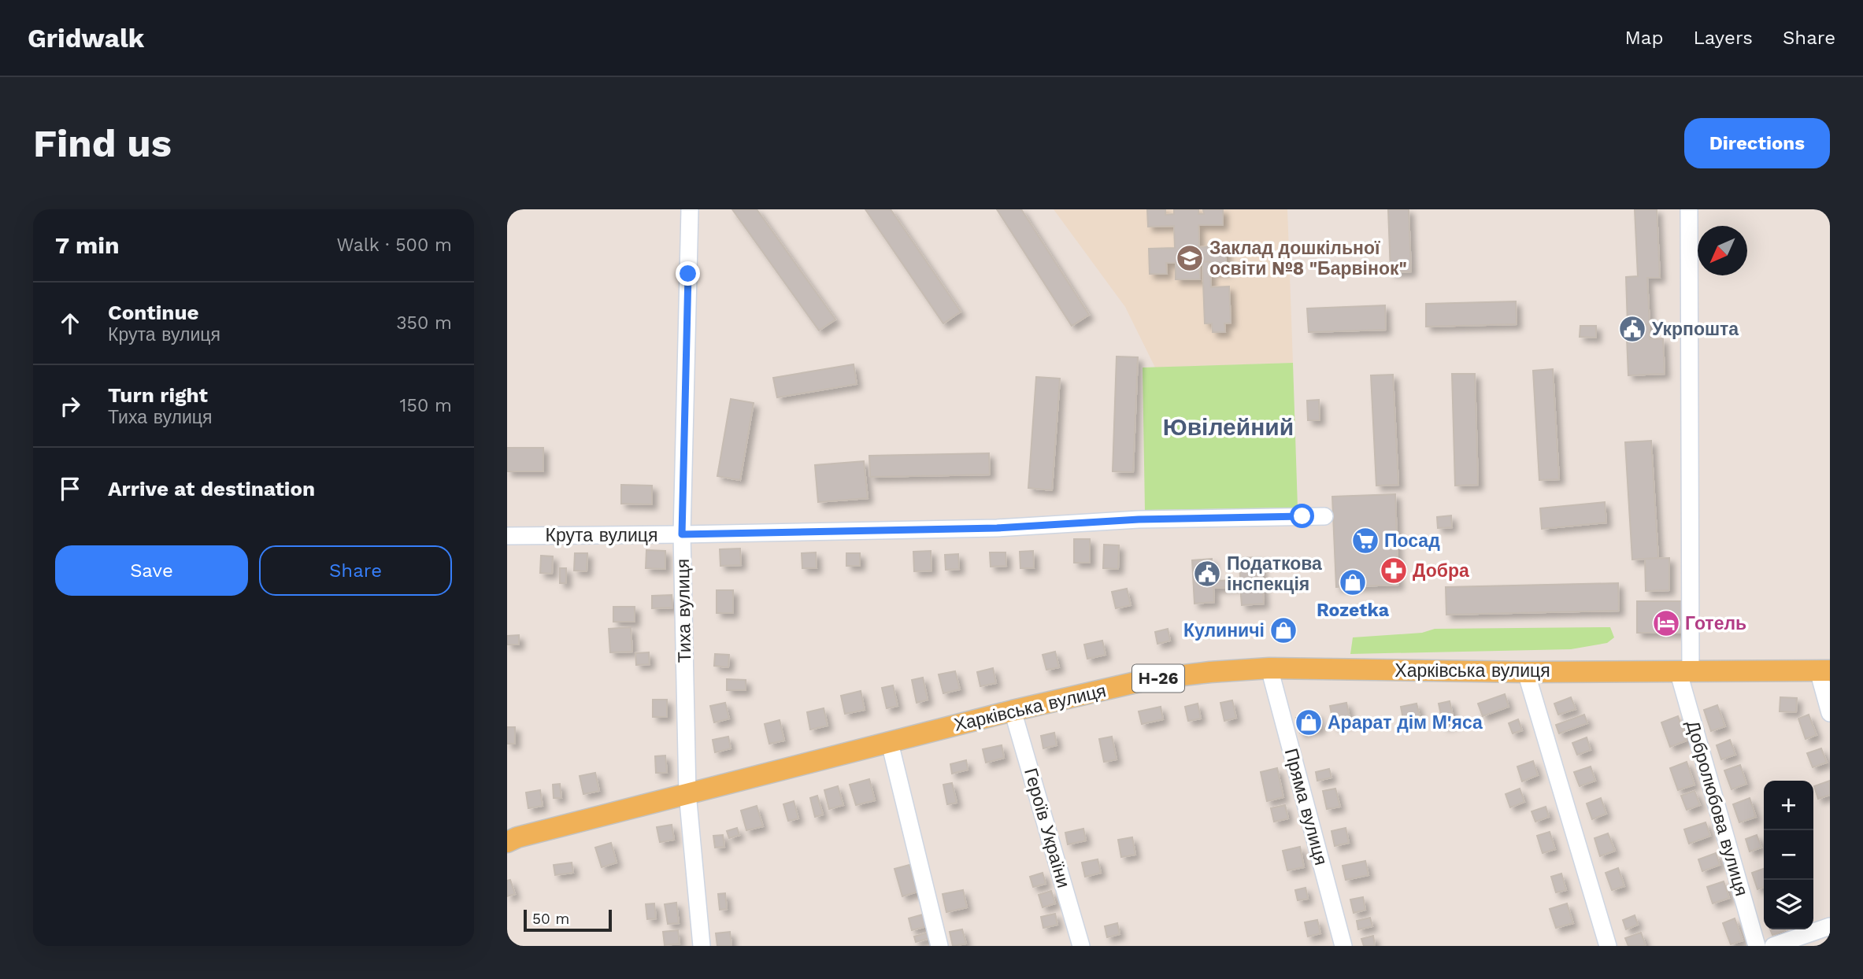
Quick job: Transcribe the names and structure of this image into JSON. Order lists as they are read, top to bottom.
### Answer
{
  "streets": {
    "main road": ["Харківська вулиця", "Н-26"],
    "street": [
      "Крута вулиця",
      "Тиха вулиця",
      "Пряма вулиця",
      "Добролюбова вулиця",
      "Героїв України"
    ]
  },
  "crossings": [
    ["Крута вулиця", "Тиха вулиця"],
    ["Тиха вулиця", "Харківська вулиця"],
    ["Харківська вулиця", "Пряма вулиця"],
    ["Харківська вулиця", "Добролюбова вулиця"],
    ["Харківська вулиця", "Героїв України"]
  ],
  "districts": ["Ювілейний"],
  "places": {
    "school or university": ["Заклад дошкільної освіти №8 \"Барвінок\""],
    "public building": ["Укрпошта", "Податкова інспекція"],
    "supermarket": ["Посад"],
    "pharmacy": ["Добра"],
    "shop": ["Rozetka", "Кулиничі", "Арарат дім М'яса"],
    "hotel": ["Готель"]
  },
  "scale_bar": "50 m",
  "north": "bottom left",
  "page": {
    "header": "Gridwalk",
    "nav": ["Map", "Layers", "Share"],
    "buttons": [
      "Directions",
      ["Save", "Share"]
    ],
    "title": "Find us",
    "heading": ["7 min", "Walk · 500 m"],
    "list": [
      ["Continue", "Крута вулиця", "350 m"],
      ["Turn right", "Тиха вулиця", "150 m"],
      "Arrive at destination"
    ],
    "map_buttons": ["+", "−"],
    "scale": "50 m"
  }
}
